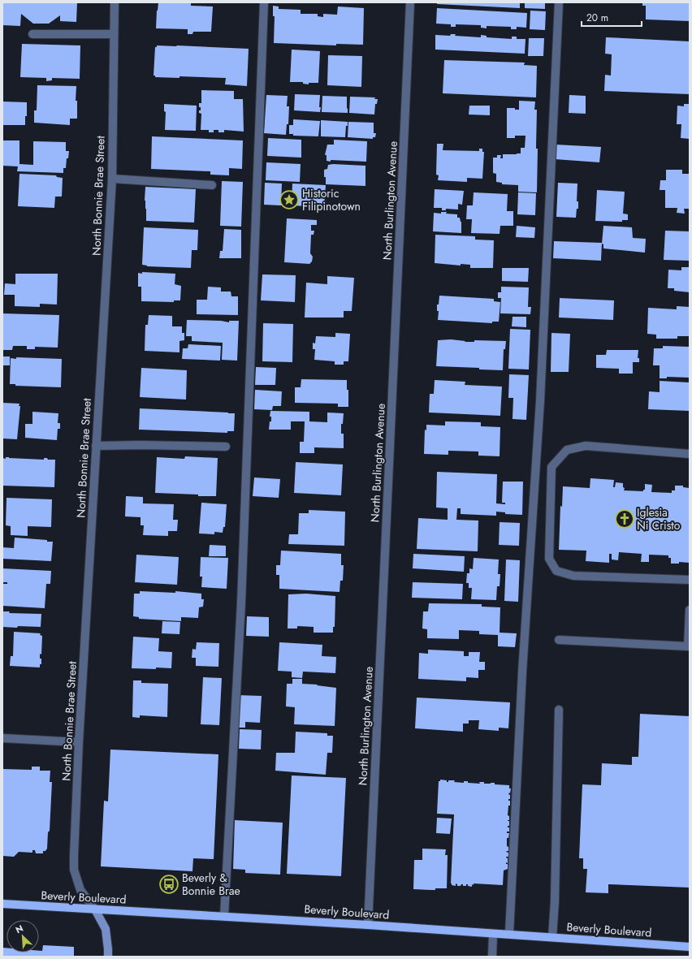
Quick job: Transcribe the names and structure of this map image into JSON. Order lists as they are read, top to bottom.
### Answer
{
  "streets": {
    "main road": ["Beverly Boulevard"],
    "street": ["North Bonnie Brae Street", "North Burlington Avenue"]
  },
  "crossings": [
    ["North Bonnie Brae Street", "Beverly Boulevard"],
    ["North Burlington Avenue", "Beverly Boulevard"]
  ],
  "places": {
    "place": ["Historic Filipinotown"],
    "church": ["Iglesia Ni Cristo"],
    "bus stop": ["Beverly & Bonnie Brae"]
  },
  "scale_bar": "20 m",
  "north": "top left"
}
